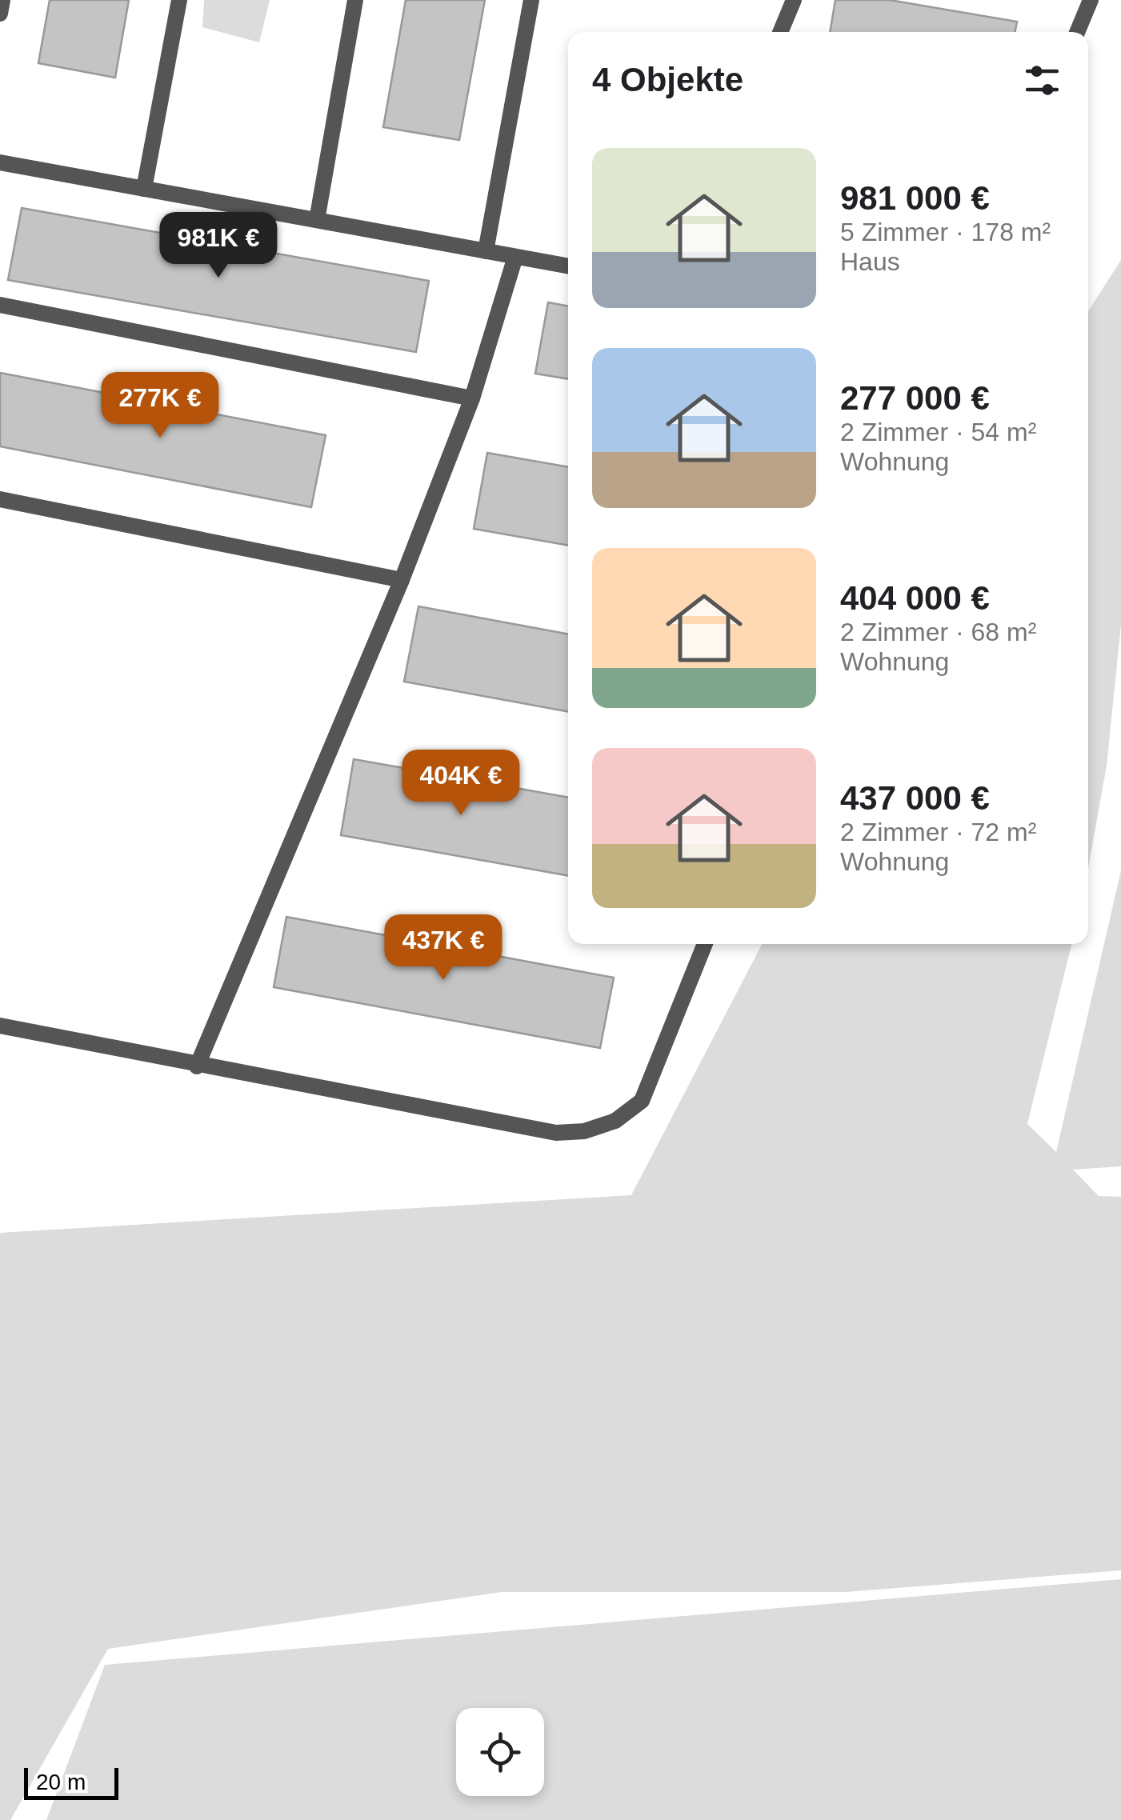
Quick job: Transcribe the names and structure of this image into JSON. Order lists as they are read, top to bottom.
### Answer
{
  "scale_bar": "20 m",
  "page": {
    "heading": "4 Objekte",
    "list": [
      {
        "name": "981 000 €",
        "note": "5 Zimmer · 178 m² · Haus"
      },
      {
        "name": "277 000 €",
        "note": "2 Zimmer · 54 m² · Wohnung"
      },
      {
        "name": "404 000 €",
        "note": "2 Zimmer · 68 m² · Wohnung"
      },
      {
        "name": "437 000 €",
        "note": "2 Zimmer · 72 m² · Wohnung"
      }
    ],
    "price": [
      "981K €",
      "277K €",
      "404K €",
      "437K €"
    ],
    "scale": "20 m"
  }
}
